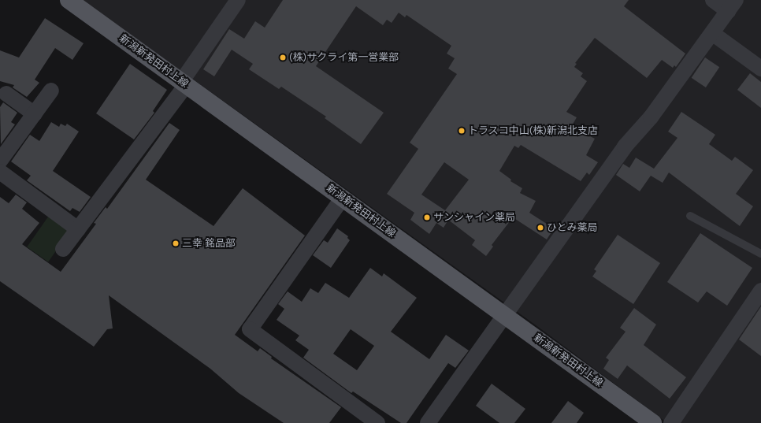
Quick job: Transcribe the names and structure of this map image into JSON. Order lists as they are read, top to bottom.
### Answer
{
  "streets": {
    "main road": ["新潟新発田村上線"]
  },
  "places": [
    "(株)サクライ第一営業部",
    "トラスコ中山(株)新潟北支店",
    "サンシャイン薬局",
    "ひとみ薬局",
    "三幸 銘品部"
  ]
}
